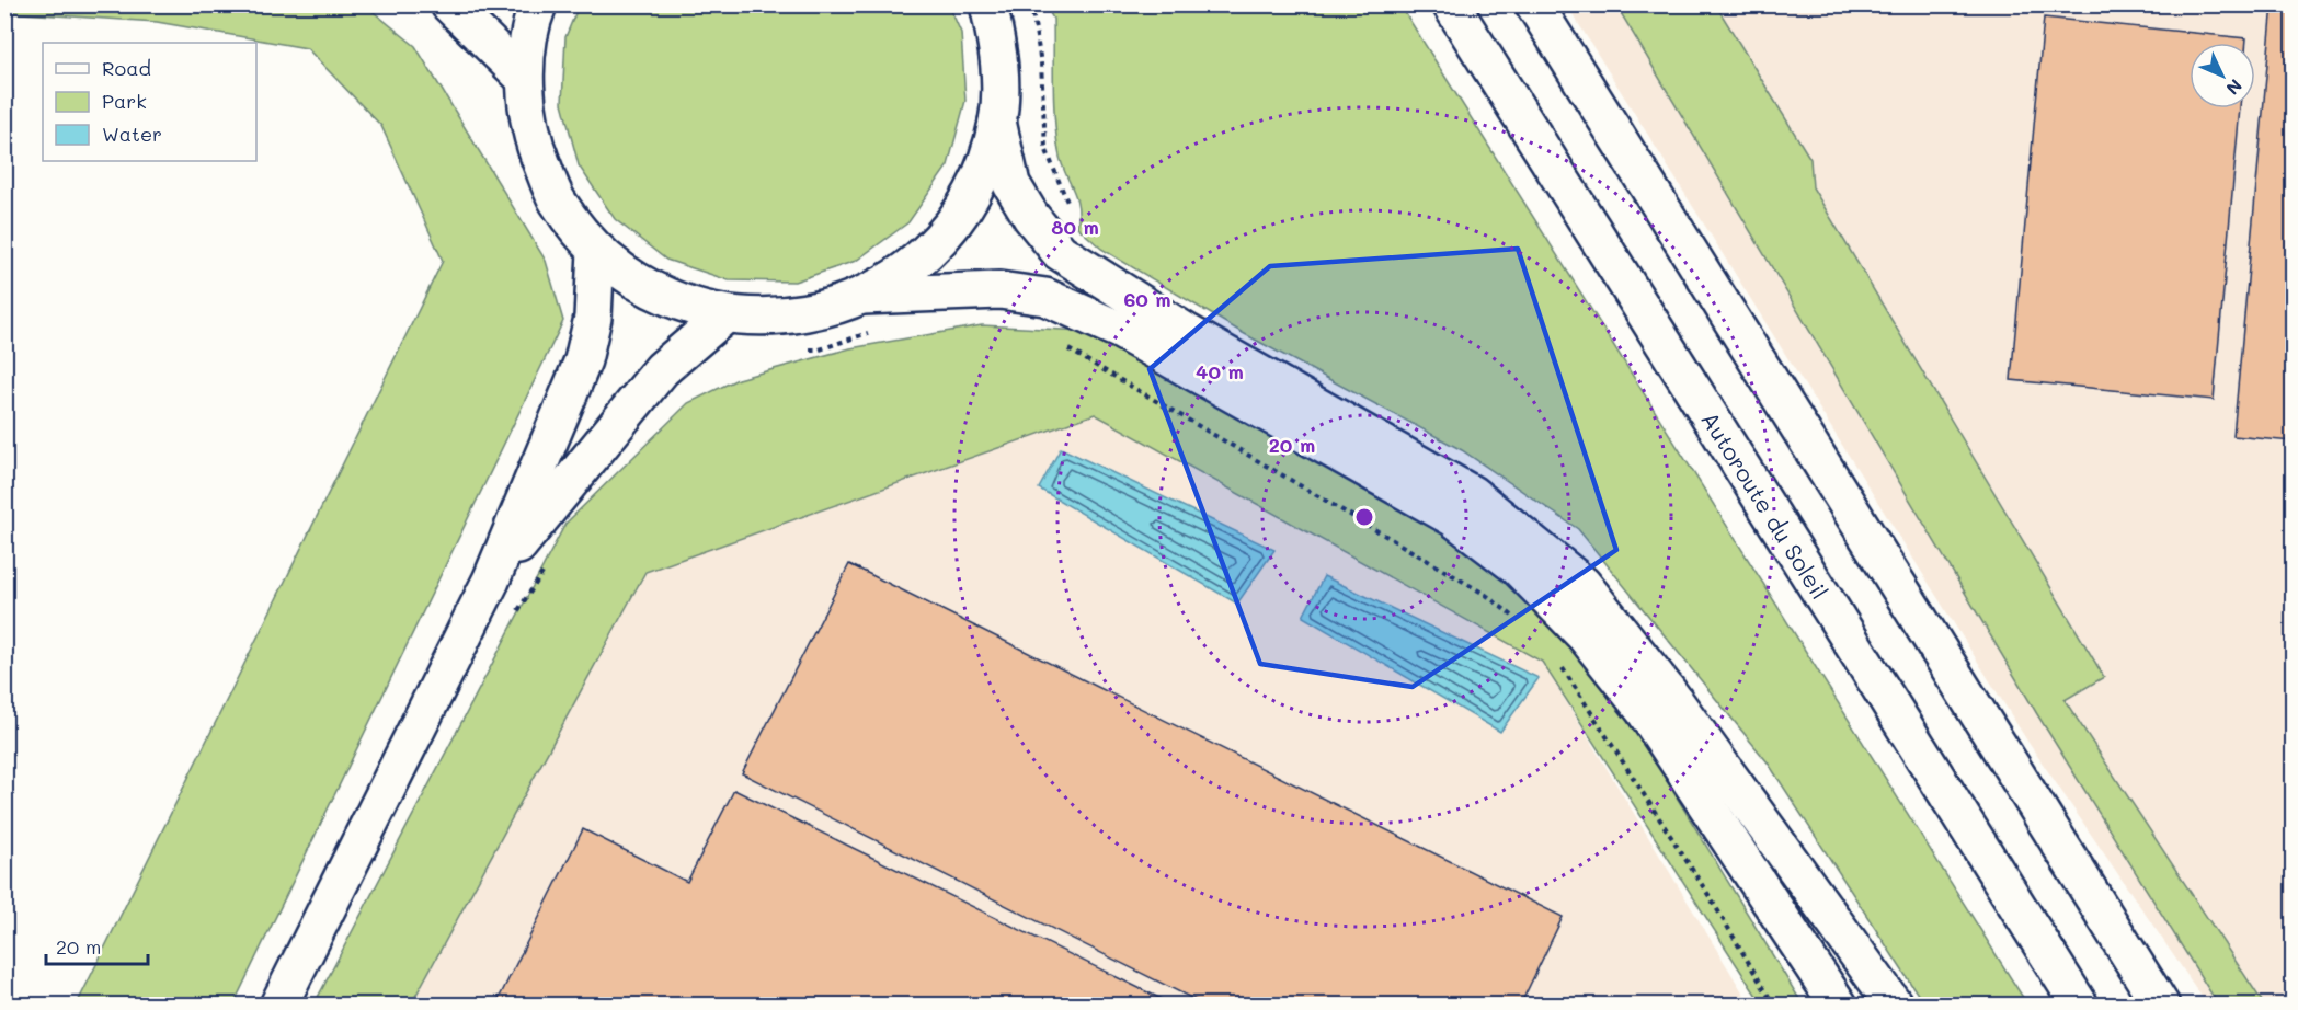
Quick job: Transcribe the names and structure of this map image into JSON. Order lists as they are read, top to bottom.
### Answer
{
  "streets": {
    "main road": ["Autoroute du Soleil"]
  },
  "legend": ["Road", "Park", "Water"],
  "scale_bar": "20 m",
  "north": "bottom right",
  "rings": [
    "80 m",
    "60 m",
    "40 m",
    "20 m"
  ]
}
